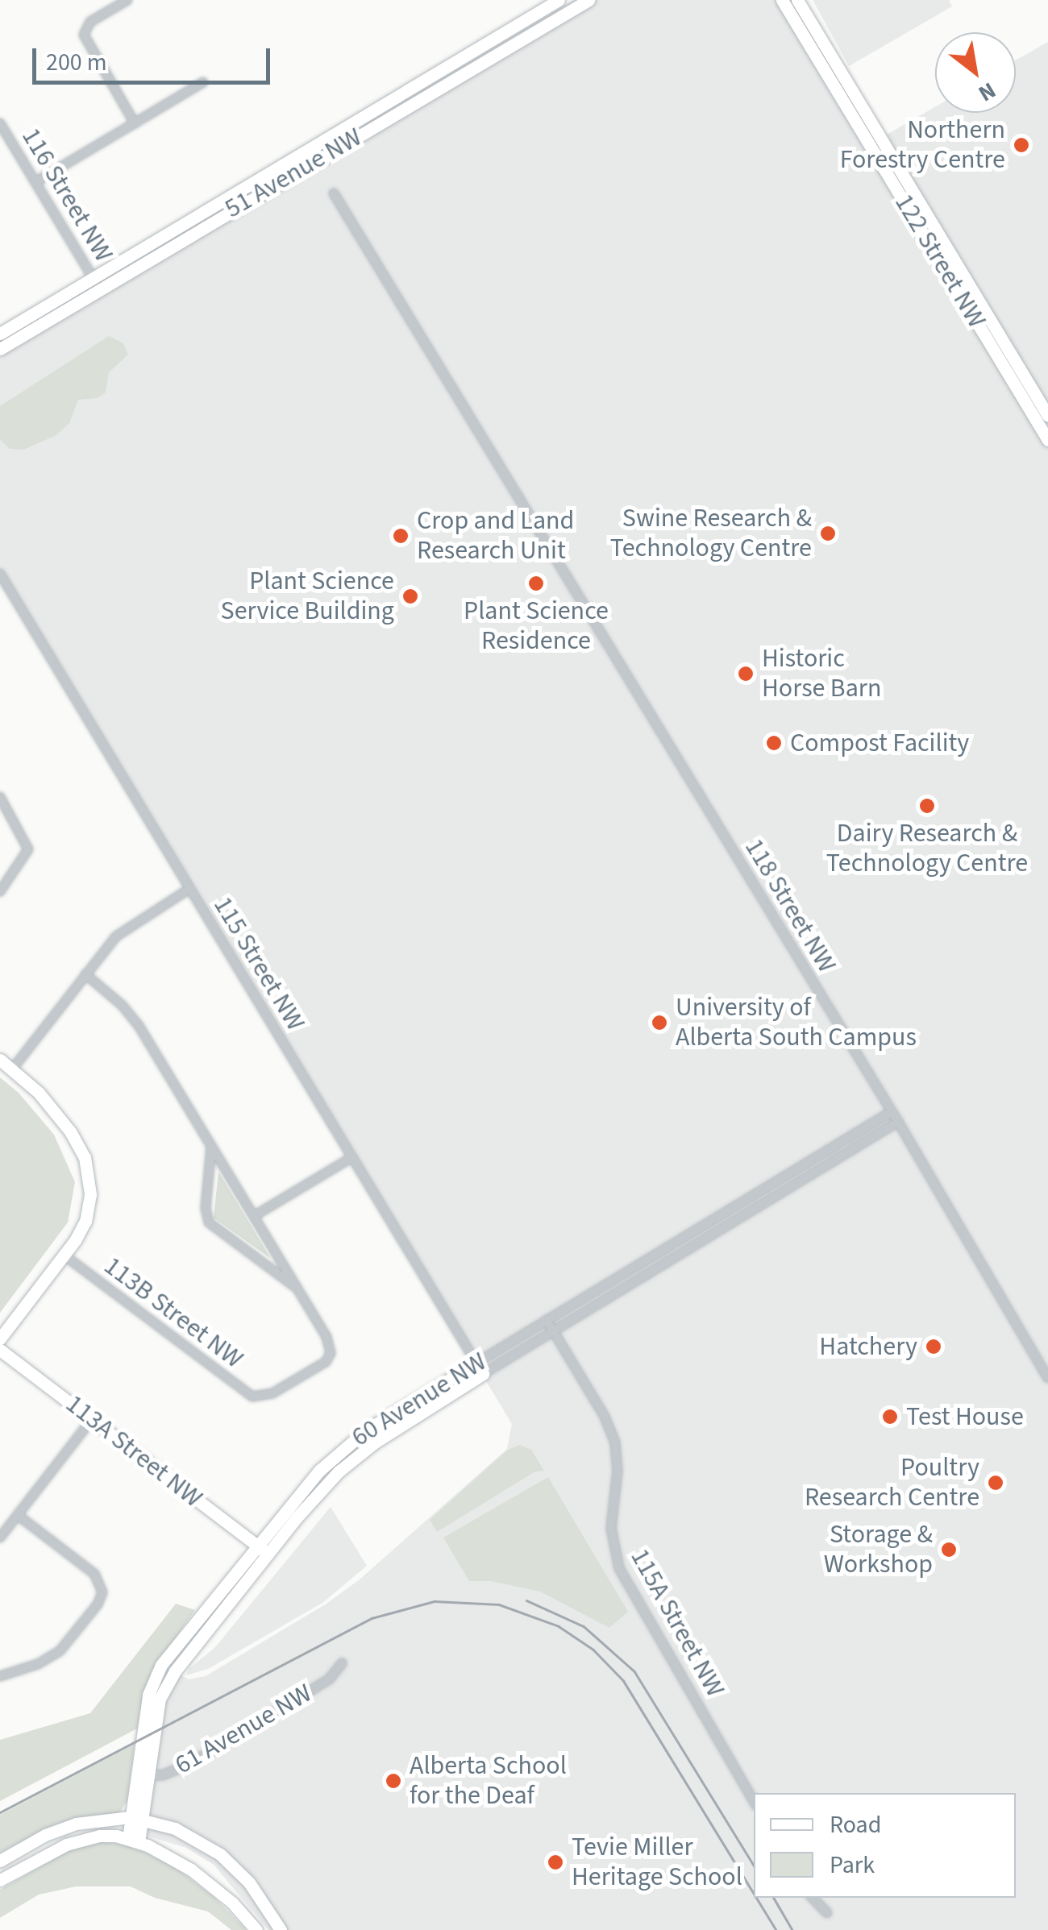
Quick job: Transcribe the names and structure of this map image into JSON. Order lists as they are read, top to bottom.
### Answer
{
  "streets": {
    "main road": [
      "51 Avenue NW",
      "122 Street NW",
      "60 Avenue NW",
      "113A Street NW"
    ],
    "street": [
      "116 Street NW",
      "118 Street NW",
      "115 Street NW",
      "113B Street NW",
      "115A Street NW",
      "61 Avenue NW"
    ]
  },
  "crossings": [
    ["51 Avenue NW", "116 Street NW"],
    ["118 Street NW", "60 Avenue NW"],
    ["115 Street NW", "60 Avenue NW"],
    ["60 Avenue NW", "113A Street NW"],
    ["60 Avenue NW", "115A Street NW"],
    ["60 Avenue NW", "61 Avenue NW"]
  ],
  "places": [
    "Northern Forestry Centre",
    "Swine Research & Technology Centre",
    "Crop and Land Research Unit",
    "Plant Science Residence",
    "Plant Science Service Building",
    "Historic Horse Barn",
    "Compost Facility",
    "Dairy Research & Technology Centre",
    "University of Alberta South Campus",
    "Hatchery",
    "Test House",
    "Poultry Research Centre",
    "Storage & Workshop",
    "Alberta School for the Deaf",
    "Tevie Miller Heritage School"
  ],
  "legend": ["Road", "Park"],
  "scale_bar": "200 m",
  "north": "bottom right"
}
